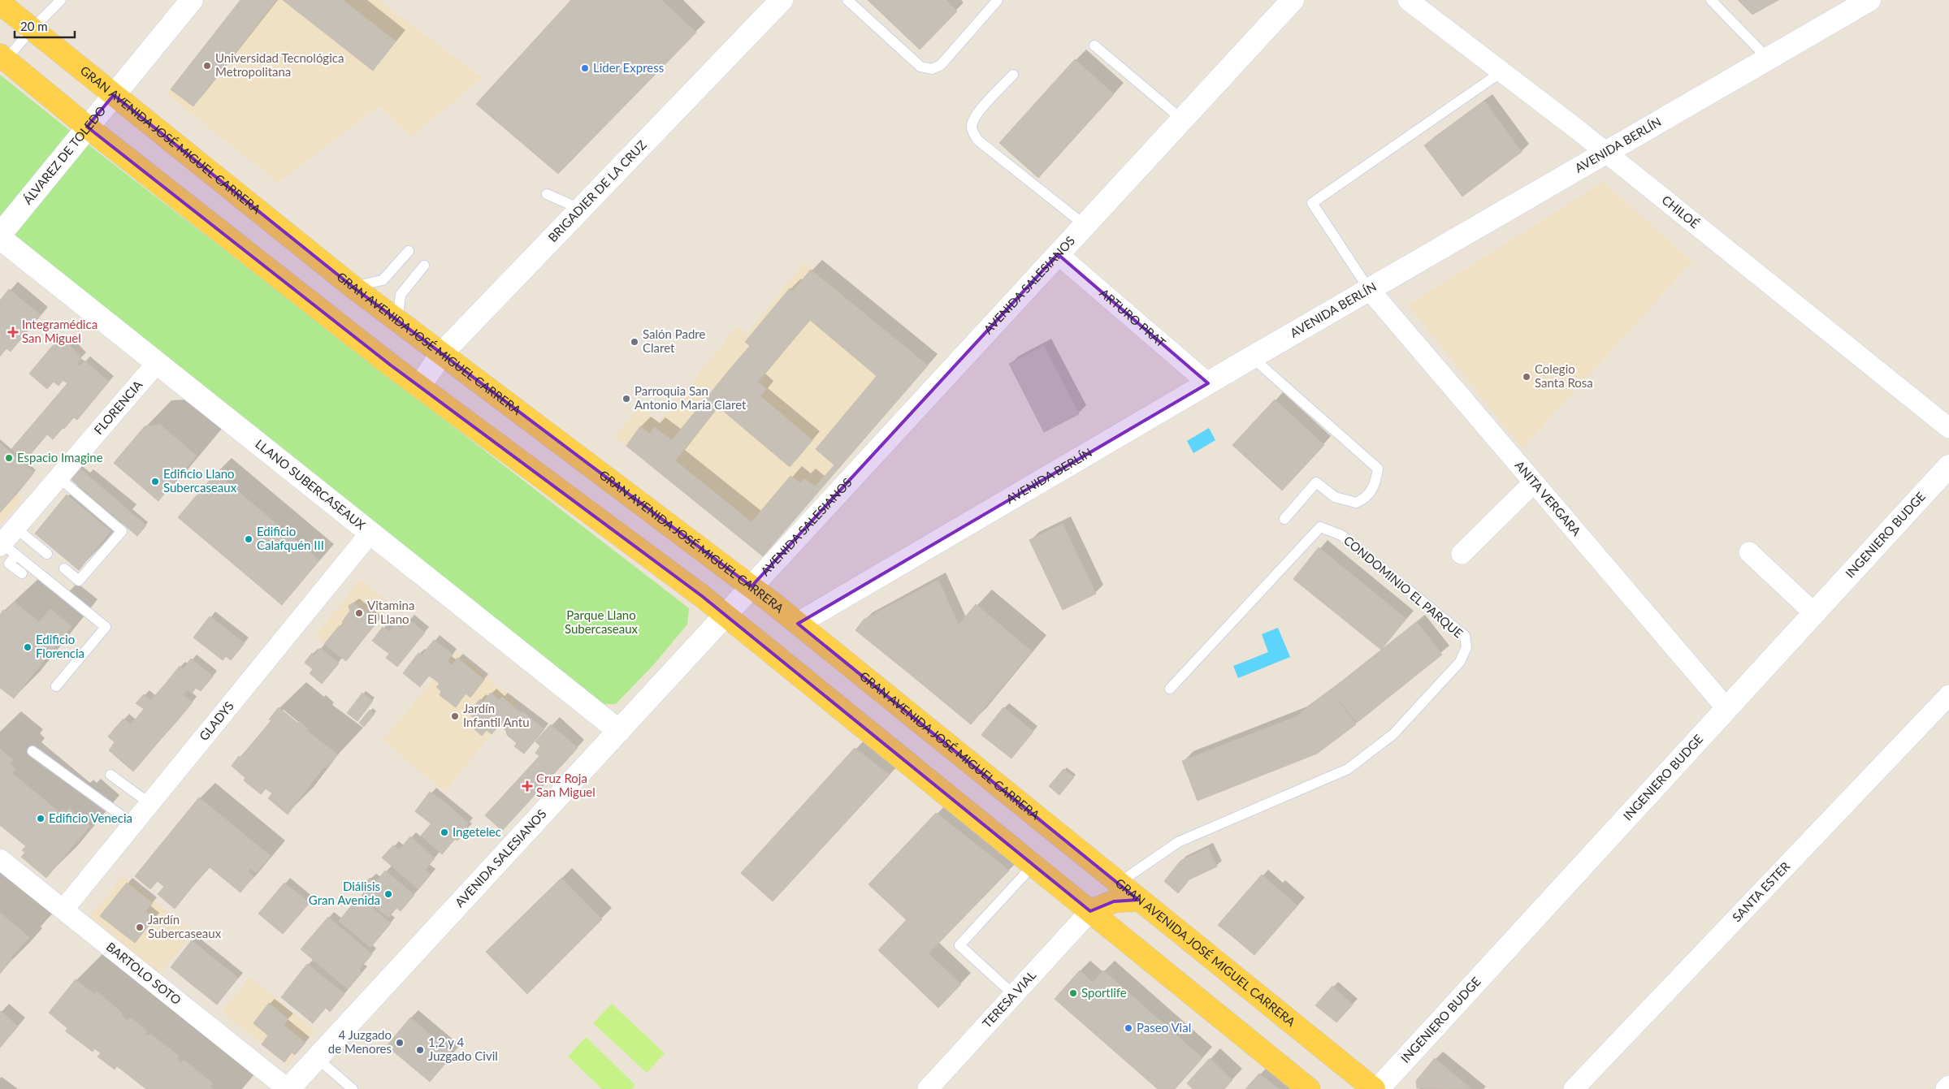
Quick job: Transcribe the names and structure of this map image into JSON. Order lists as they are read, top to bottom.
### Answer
{
  "streets": {
    "main road": ["GRAN AVENIDA JOSÉ MIGUEL CARRERA"],
    "street": [
      "AVENIDA BERLÍN",
      "ÁLVAREZ DE TOLEDO",
      "BRIGADIER DE LA CRUZ",
      "CHILOÉ",
      "AVENIDA SALESIANOS",
      "ARTURO PRAT",
      "FLORENCIA",
      "LLANO SUBERCASEAUX",
      "ANITA VERGARA",
      "INGENIERO BUDGE",
      "GLADYS",
      "SANTA ESTER",
      "BARTOLO SOTO",
      "TERESA VIAL"
    ],
    "lane": ["CONDOMINIO EL PARQUE"]
  },
  "crossings": [
    ["GRAN AVENIDA JOSÉ MIGUEL CARRERA", "AVENIDA BERLÍN"],
    ["GRAN AVENIDA JOSÉ MIGUEL CARRERA", "ÁLVAREZ DE TOLEDO"],
    ["GRAN AVENIDA JOSÉ MIGUEL CARRERA", "BRIGADIER DE LA CRUZ"],
    ["GRAN AVENIDA JOSÉ MIGUEL CARRERA", "AVENIDA SALESIANOS"],
    ["GRAN AVENIDA JOSÉ MIGUEL CARRERA", "CONDOMINIO EL PARQUE"],
    ["AVENIDA BERLÍN", "CHILOÉ"],
    ["AVENIDA BERLÍN", "ARTURO PRAT"],
    ["AVENIDA BERLÍN", "ANITA VERGARA"],
    ["ÁLVAREZ DE TOLEDO", "LLANO SUBERCASEAUX"],
    ["AVENIDA SALESIANOS", "ARTURO PRAT"],
    ["AVENIDA SALESIANOS", "LLANO SUBERCASEAUX"],
    ["AVENIDA SALESIANOS", "BARTOLO SOTO"],
    ["FLORENCIA", "LLANO SUBERCASEAUX"],
    ["LLANO SUBERCASEAUX", "GLADYS"],
    ["ANITA VERGARA", "INGENIERO BUDGE"],
    ["GLADYS", "BARTOLO SOTO"]
  ],
  "parks": ["Parque Llano Subercaseaux"],
  "places": {
    "other": [
      "Universidad Tecnológica Metropolitana",
      "Lider Express",
      "Salón Padre Claret",
      "Colegio Santa Rosa",
      "Parroquia San Antonio María Claret",
      "Espacio Imagine",
      "Edificio Llano Subercaseaux",
      "Edificio Calafquén III",
      "Vitamina El Llano",
      "Edificio Florencia",
      "Jardín Infantil Antu",
      "Edificio Venecia",
      "Ingetelec",
      "Diálisis Gran Avenida",
      "Jardín Subercaseaux",
      "Sportlife",
      "Paseo Vial",
      "4 Juzgado de Menores",
      "1,2 y 4 Juzgado Civil"
    ],
    "health": ["Integramédica San Miguel", "Cruz Roja San Miguel"]
  },
  "scale_bar": "20 m"
}
